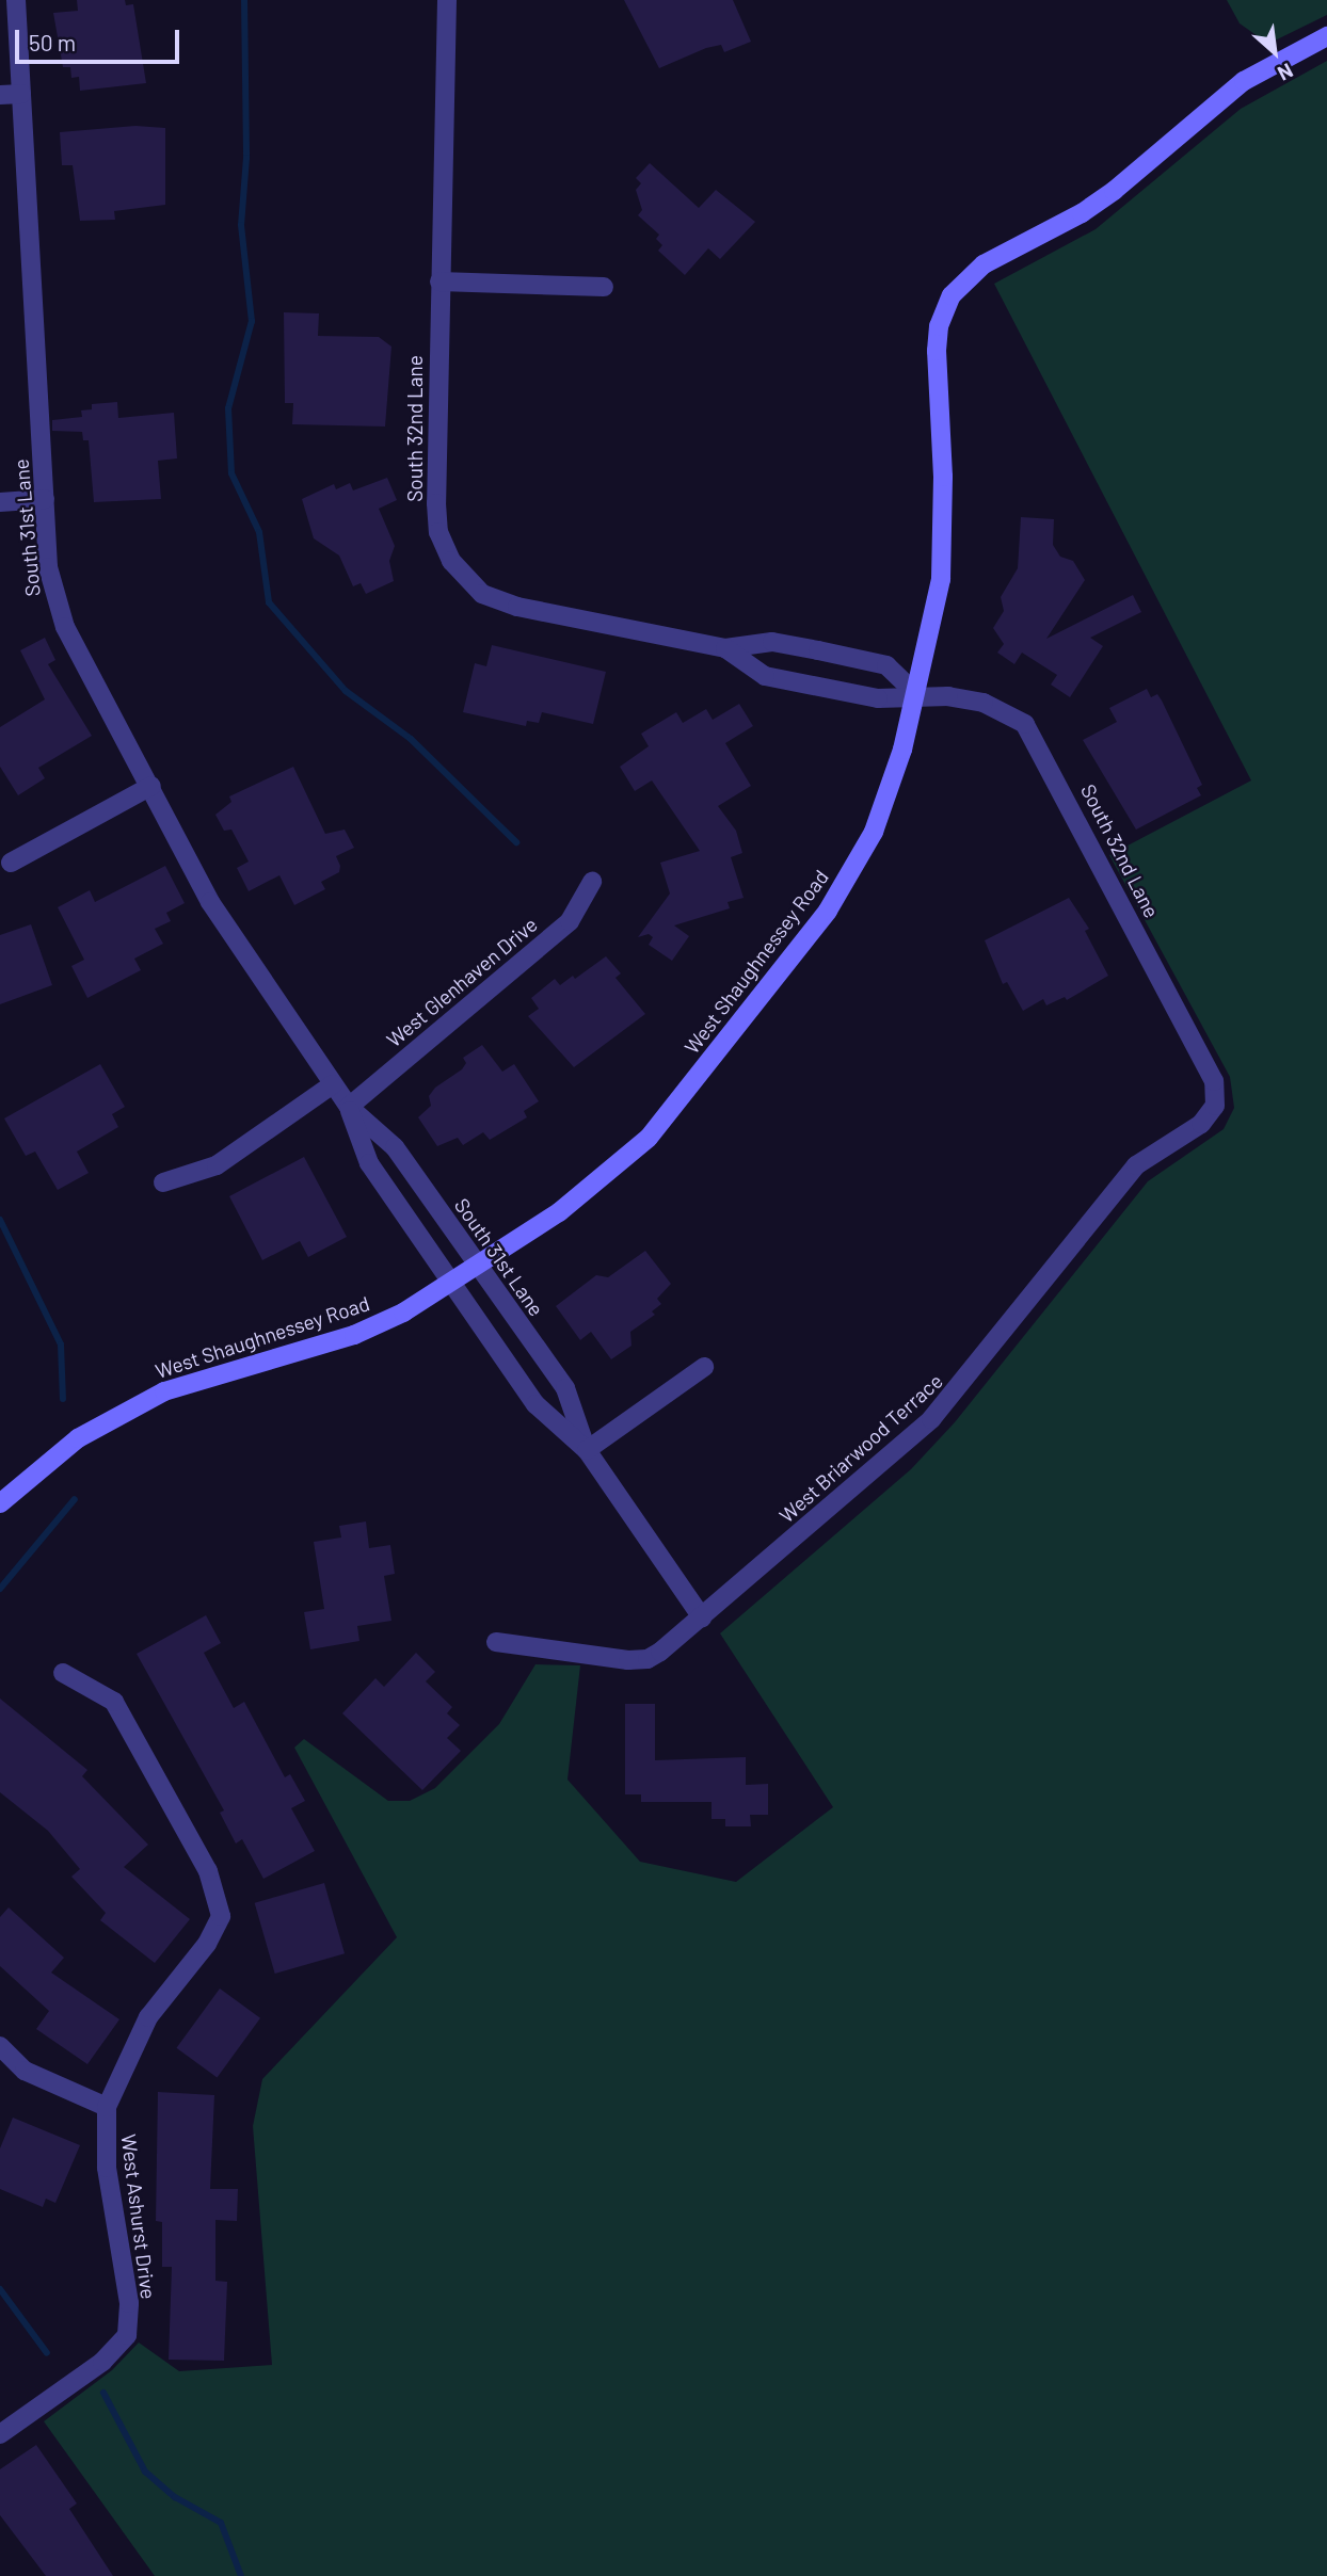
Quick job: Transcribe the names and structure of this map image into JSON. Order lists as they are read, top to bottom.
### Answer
{
  "streets": {
    "street": [
      "South 32nd Lane",
      "South 31st Lane",
      "West Shaughnessey Road",
      "West Glenhaven Drive",
      "West Briarwood Terrace",
      "West Ashurst Drive"
    ]
  },
  "crossings": [
    ["South 32nd Lane", "West Shaughnessey Road"],
    ["South 32nd Lane", "West Briarwood Terrace"],
    ["South 31st Lane", "West Shaughnessey Road"],
    ["South 31st Lane", "West Glenhaven Drive"],
    ["South 31st Lane", "West Briarwood Terrace"]
  ],
  "scale_bar": "50 m",
  "north": "bottom right"
}
